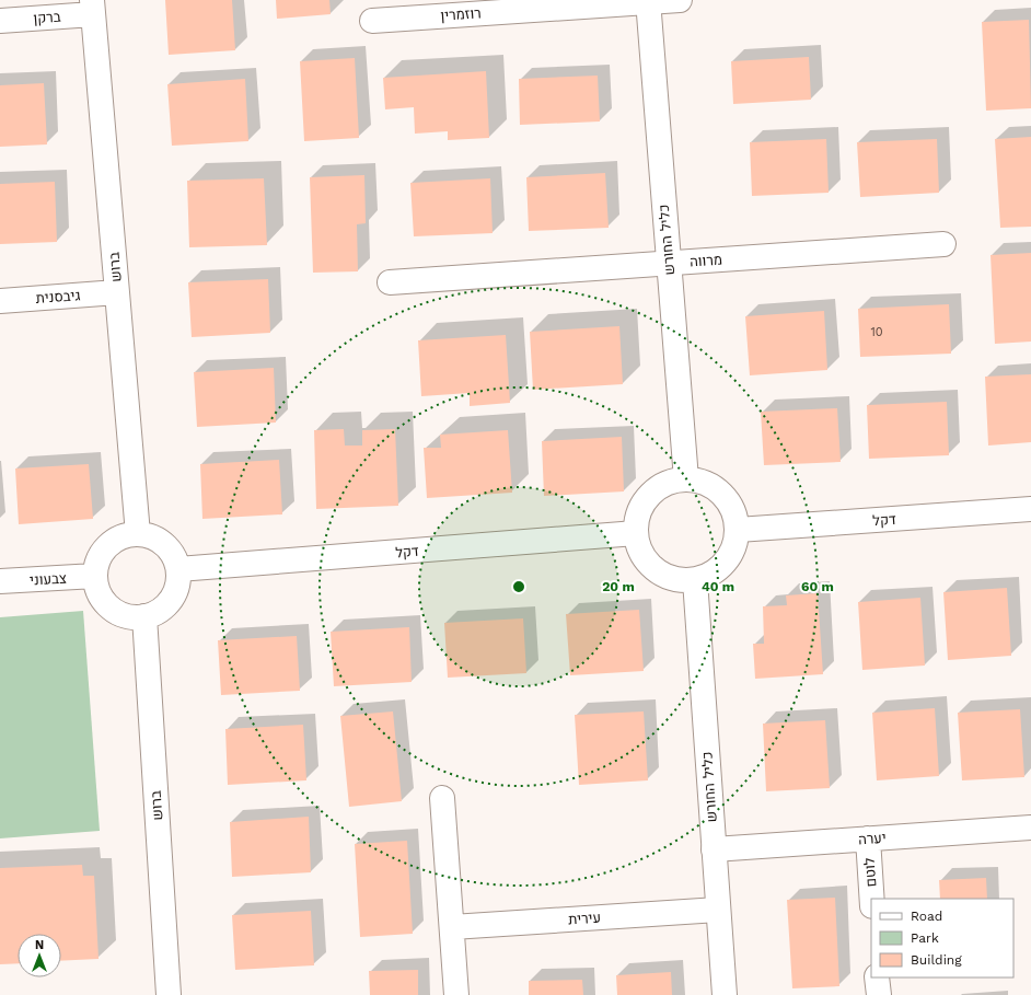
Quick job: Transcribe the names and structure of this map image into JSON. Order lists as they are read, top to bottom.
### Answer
{
  "streets": {
    "street": [
      "רוזמרין",
      "ברקן",
      "כליל החורש",
      "מרווה",
      "ברוש",
      "גיבסנית",
      "דקל",
      "צבעוני",
      "יערה",
      "לוטם",
      "עירית"
    ]
  },
  "crossings": [
    ["רוזמרין", "כליל החורש"],
    ["ברקן", "ברוש"],
    ["כליל החורש", "מרווה"],
    ["כליל החורש", "דקל"],
    ["כליל החורש", "יערה"],
    ["כליל החורש", "עירית"],
    ["ברוש", "גיבסנית"],
    ["ברוש", "דקל"],
    ["ברוש", "צבעוני"],
    ["דקל", "צבעוני"],
    ["יערה", "לוטם"]
  ],
  "house_numbers": ["10"],
  "legend": ["Road", "Park", "Building"],
  "north": "top",
  "rings": ["20 m", "40 m", "60 m"]
}
